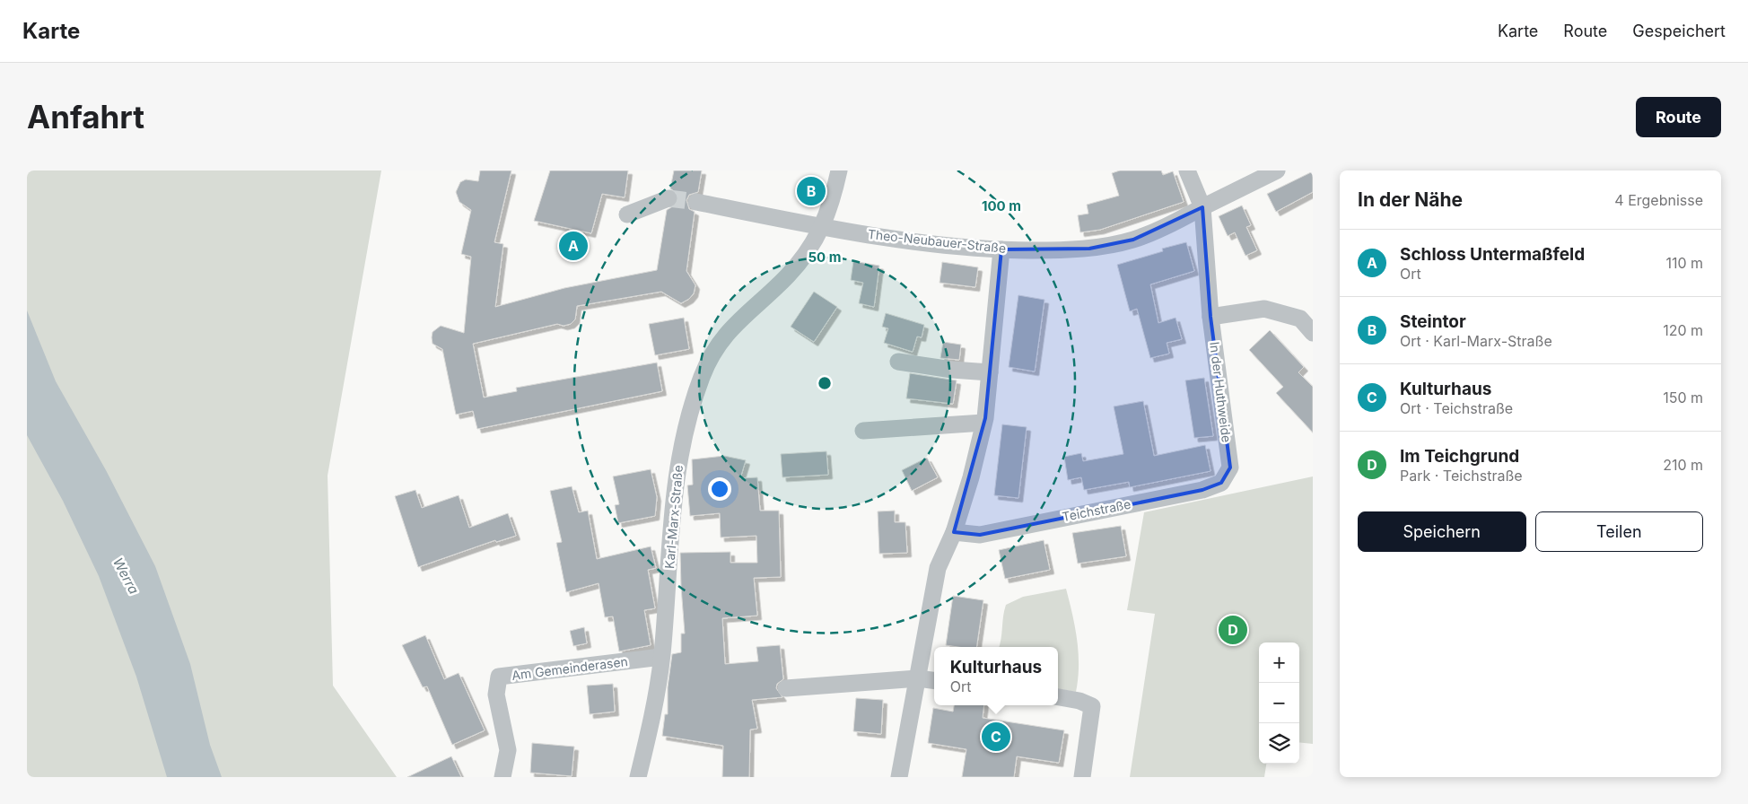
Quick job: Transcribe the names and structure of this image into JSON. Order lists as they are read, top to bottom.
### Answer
{
  "streets": {
    "street": [
      "Theo-Neubauer-Straße",
      "In der Huthweide",
      "Teichstraße",
      "Karl-Marx-Straße",
      "Am Gemeinderasen"
    ]
  },
  "crossings": [
    ["Theo-Neubauer-Straße", "In der Huthweide"],
    ["Theo-Neubauer-Straße", "Karl-Marx-Straße"],
    ["In der Huthweide", "Teichstraße"],
    ["Karl-Marx-Straße", "Am Gemeinderasen"]
  ],
  "water": ["Werra"],
  "page": {
    "header": "Karte",
    "nav": ["Karte", "Route", "Gespeichert"],
    "buttons": [
      "Route",
      ["Speichern", "Teilen"]
    ],
    "title": "Anfahrt",
    "heading": ["In der Nähe", "4 Ergebnisse"],
    "pins": [
      "B",
      "A",
      "D",
      "C"
    ],
    "list": [
      {
        "mark": "A",
        "name": "Schloss Untermaßfeld",
        "note": "Ort",
        "value": "110 m"
      },
      {
        "mark": "B",
        "name": "Steintor",
        "note": "Ort · Karl-Marx-Straße",
        "value": "120 m"
      },
      {
        "mark": "C",
        "name": "Kulturhaus",
        "note": "Ort · Teichstraße",
        "value": "150 m"
      },
      {
        "mark": "D",
        "name": "Im Teichgrund",
        "note": "Park · Teichstraße",
        "value": "210 m"
      }
    ],
    "map_buttons": ["+", "−"],
    "popup": ["Kulturhaus", "Ort"]
  },
  "rings": ["100 m", "50 m"]
}
